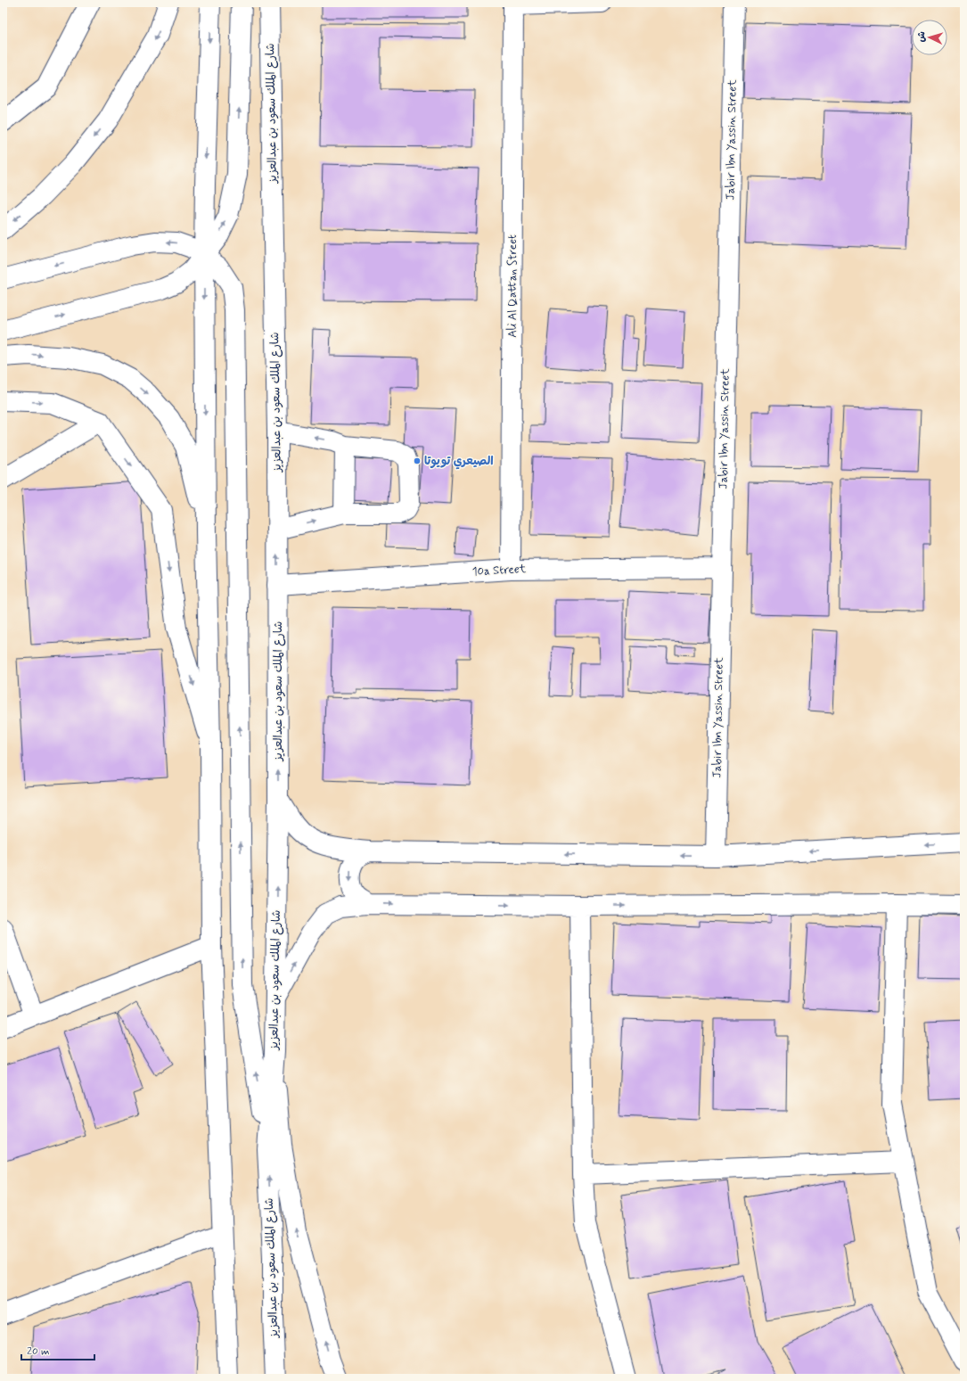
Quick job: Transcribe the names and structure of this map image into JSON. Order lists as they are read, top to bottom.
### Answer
{
  "streets": {
    "street": [
      "شارع الملك سعود بن عبدالعزيز",
      "Jabir Ibn Yassin Street",
      "Ali Al Qattan Street",
      "10a Street"
    ]
  },
  "crossings": [
    ["شارع الملك سعود بن عبدالعزيز", "10a Street"],
    ["Jabir Ibn Yassin Street", "10a Street"],
    ["Ali Al Qattan Street", "10a Street"]
  ],
  "places": ["الصيعري تويوتا"],
  "scale_bar": "20 m",
  "north": "left"
}
